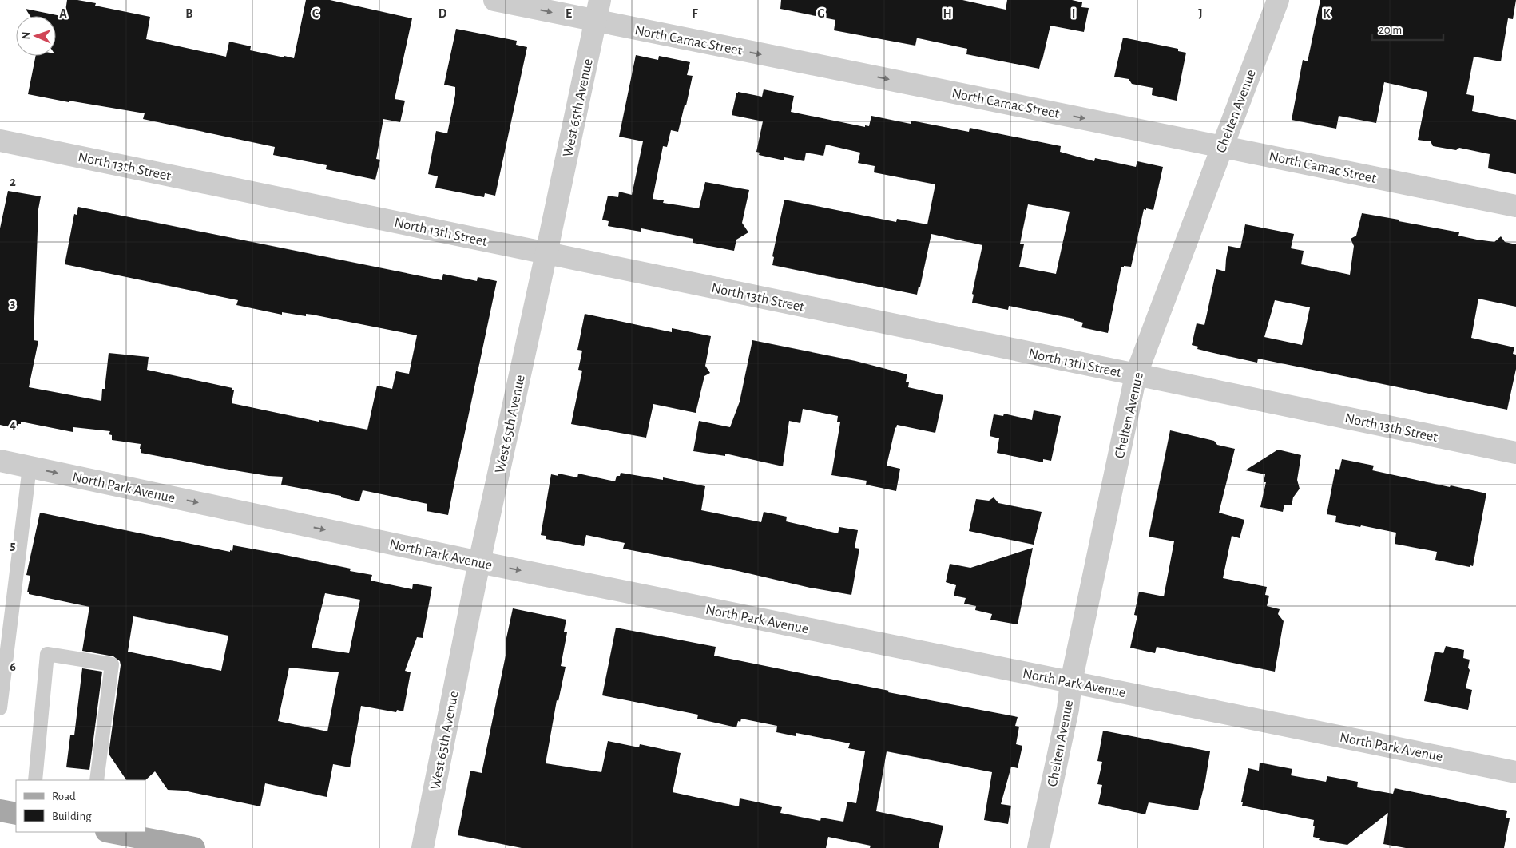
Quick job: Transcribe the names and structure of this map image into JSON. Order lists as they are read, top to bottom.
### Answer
{
  "streets": {
    "street": [
      "North Camac Street",
      "West 65th Avenue",
      "Chelten Avenue",
      "North 13th Street",
      "North Park Avenue"
    ]
  },
  "crossings": [
    ["North Camac Street", "West 65th Avenue"],
    ["North Camac Street", "Chelten Avenue"],
    ["West 65th Avenue", "North 13th Street"],
    ["West 65th Avenue", "North Park Avenue"],
    ["Chelten Avenue", "North 13th Street"],
    ["Chelten Avenue", "North Park Avenue"]
  ],
  "one_way": ["North Camac Street", "North Park Avenue"],
  "legend": ["Road", "Building"],
  "scale_bar": "20 m",
  "north": "left",
  "grid": {
    "columns": [
      "A",
      "B",
      "C",
      "D",
      "E",
      "F",
      "G",
      "H",
      "I",
      "J",
      "K"
    ],
    "rows": [
      "2",
      "3",
      "4",
      "5",
      "6"
    ]
  }
}
